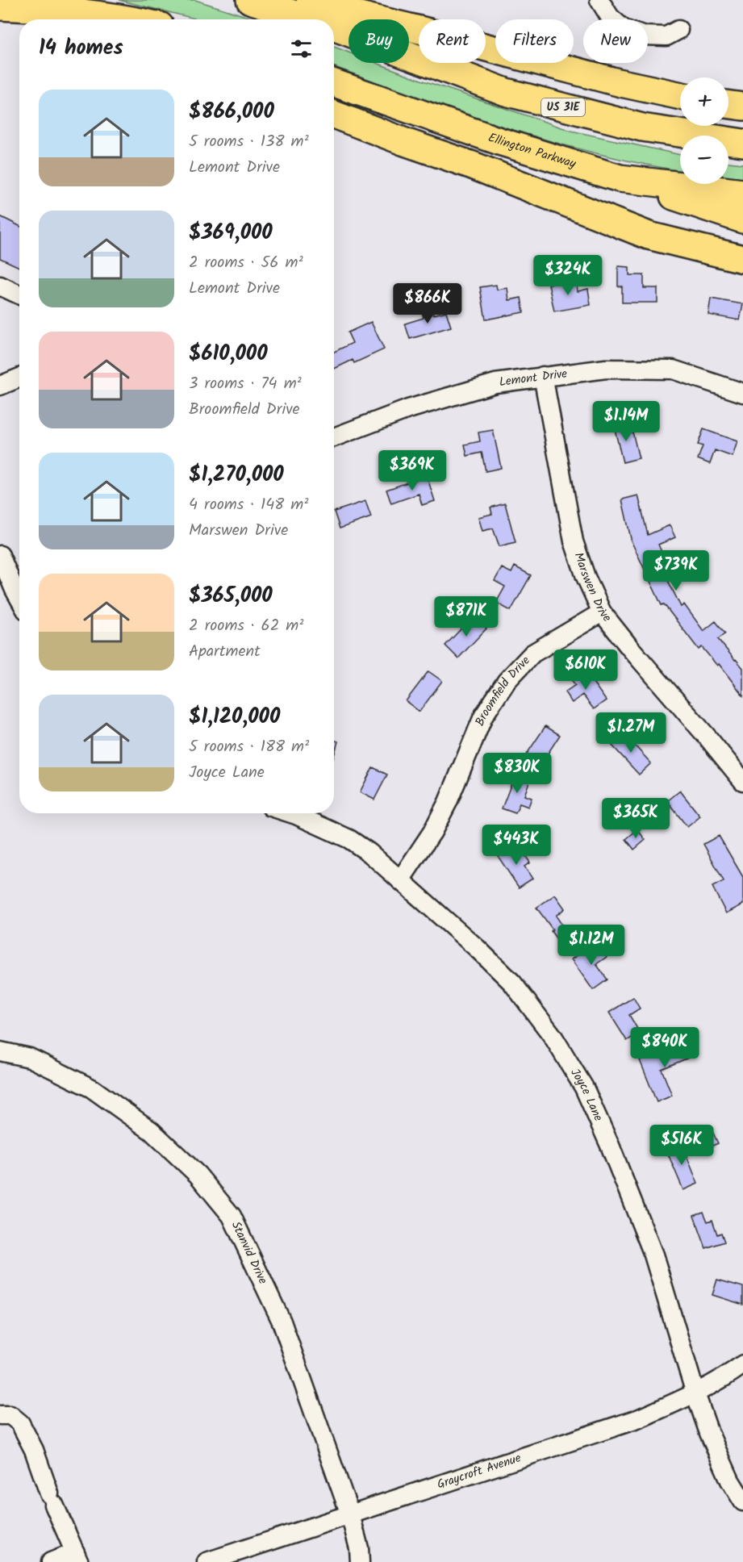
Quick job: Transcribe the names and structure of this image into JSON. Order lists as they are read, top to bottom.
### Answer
{
  "streets": {
    "highway": ["US 31E", "Ellington Parkway"],
    "street": [
      "Lemont Drive",
      "Marswen Drive",
      "Broomfield Drive",
      "Joyce Lane",
      "Stanvid Drive",
      "Graycroft Avenue"
    ]
  },
  "crossings": [
    ["Lemont Drive", "Marswen Drive"],
    ["Marswen Drive", "Broomfield Drive"],
    ["Broomfield Drive", "Joyce Lane"],
    ["Joyce Lane", "Graycroft Avenue"],
    ["Stanvid Drive", "Graycroft Avenue"]
  ],
  "page": {
    "chip": [
      "Buy",
      "Rent",
      "Filters",
      "New"
    ],
    "heading": "14 homes",
    "map_buttons": ["+", "−"],
    "list": [
      {
        "name": "$866,000",
        "note": "5 rooms · 138 m² · Lemont Drive"
      },
      {
        "name": "$369,000",
        "note": "2 rooms · 56 m² · Lemont Drive"
      },
      {
        "name": "$610,000",
        "note": "3 rooms · 74 m² · Broomfield Drive"
      },
      {
        "name": "$1,270,000",
        "note": "4 rooms · 148 m² · Marswen Drive"
      },
      {
        "name": "$365,000",
        "note": "2 rooms · 62 m² · Apartment"
      },
      {
        "name": "$1,120,000",
        "note": "5 rooms · 188 m² · Joyce Lane"
      }
    ],
    "price": [
      "$324K",
      "$866K",
      "$1.14M",
      "$369K",
      "$739K",
      "$871K",
      "$610K",
      "$1.27M",
      "$830K",
      "$365K",
      "$443K",
      "$1.12M",
      "$840K",
      "$516K"
    ]
  }
}
